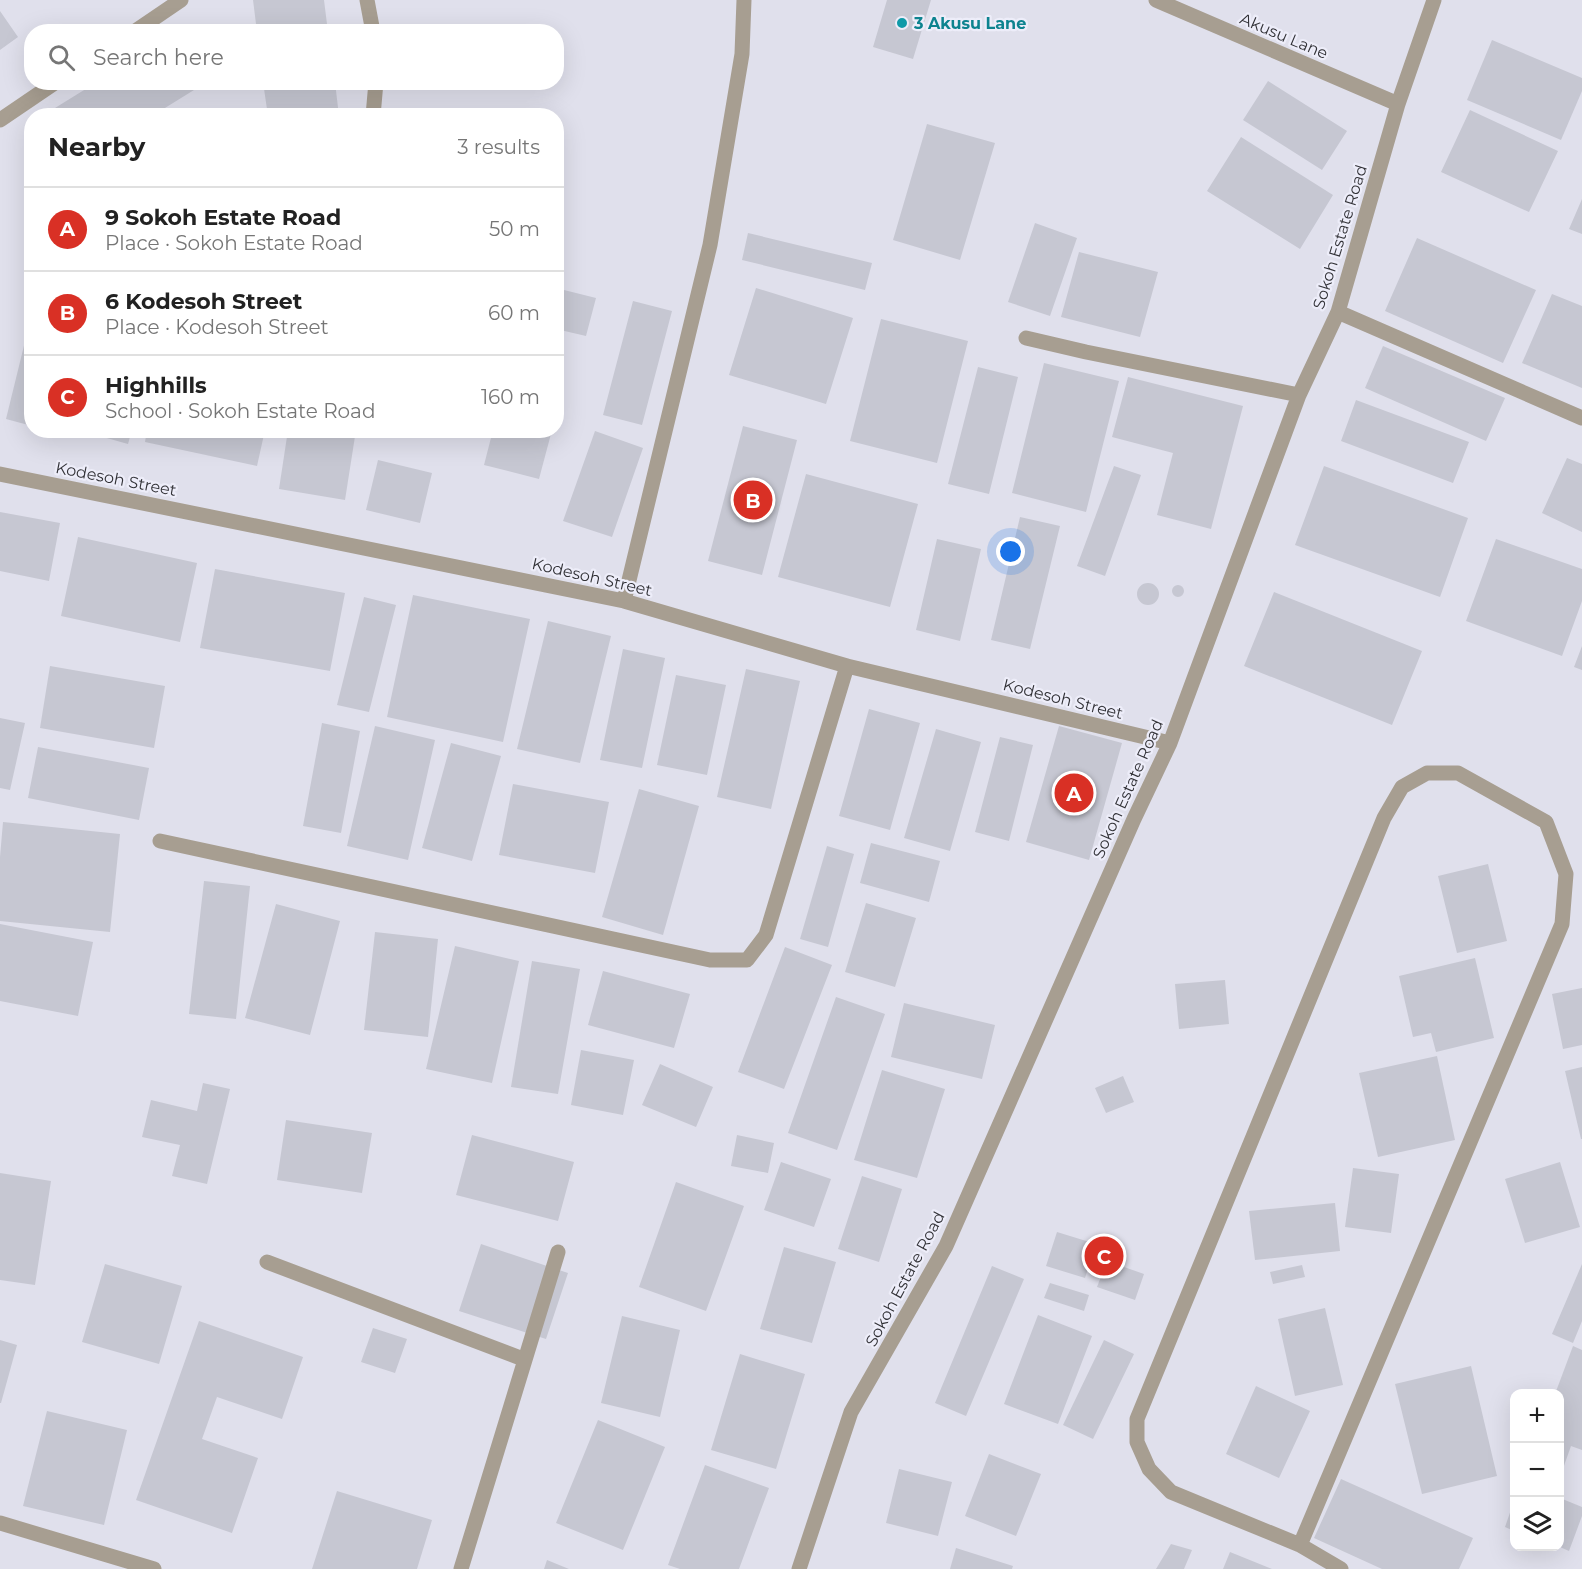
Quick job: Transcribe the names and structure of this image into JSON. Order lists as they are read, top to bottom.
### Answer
{
  "streets": {
    "street": ["Akusu Lane", "Sokoh Estate Road", "Kodesoh Street"]
  },
  "crossings": [
    ["Akusu Lane", "Sokoh Estate Road"],
    ["Sokoh Estate Road", "Kodesoh Street"]
  ],
  "places": ["3 Akusu Lane"],
  "page": {
    "search": "Search here",
    "heading": ["Nearby", "3 results"],
    "list": [
      {
        "mark": "A",
        "name": "9 Sokoh Estate Road",
        "note": "Place · Sokoh Estate Road",
        "value": "50 m"
      },
      {
        "mark": "B",
        "name": "6 Kodesoh Street",
        "note": "Place · Kodesoh Street",
        "value": "60 m"
      },
      {
        "mark": "C",
        "name": "Highhills",
        "note": "School · Sokoh Estate Road",
        "value": "160 m"
      }
    ],
    "pins": ["B", "A", "C"],
    "map_buttons": ["+", "−"]
  }
}
